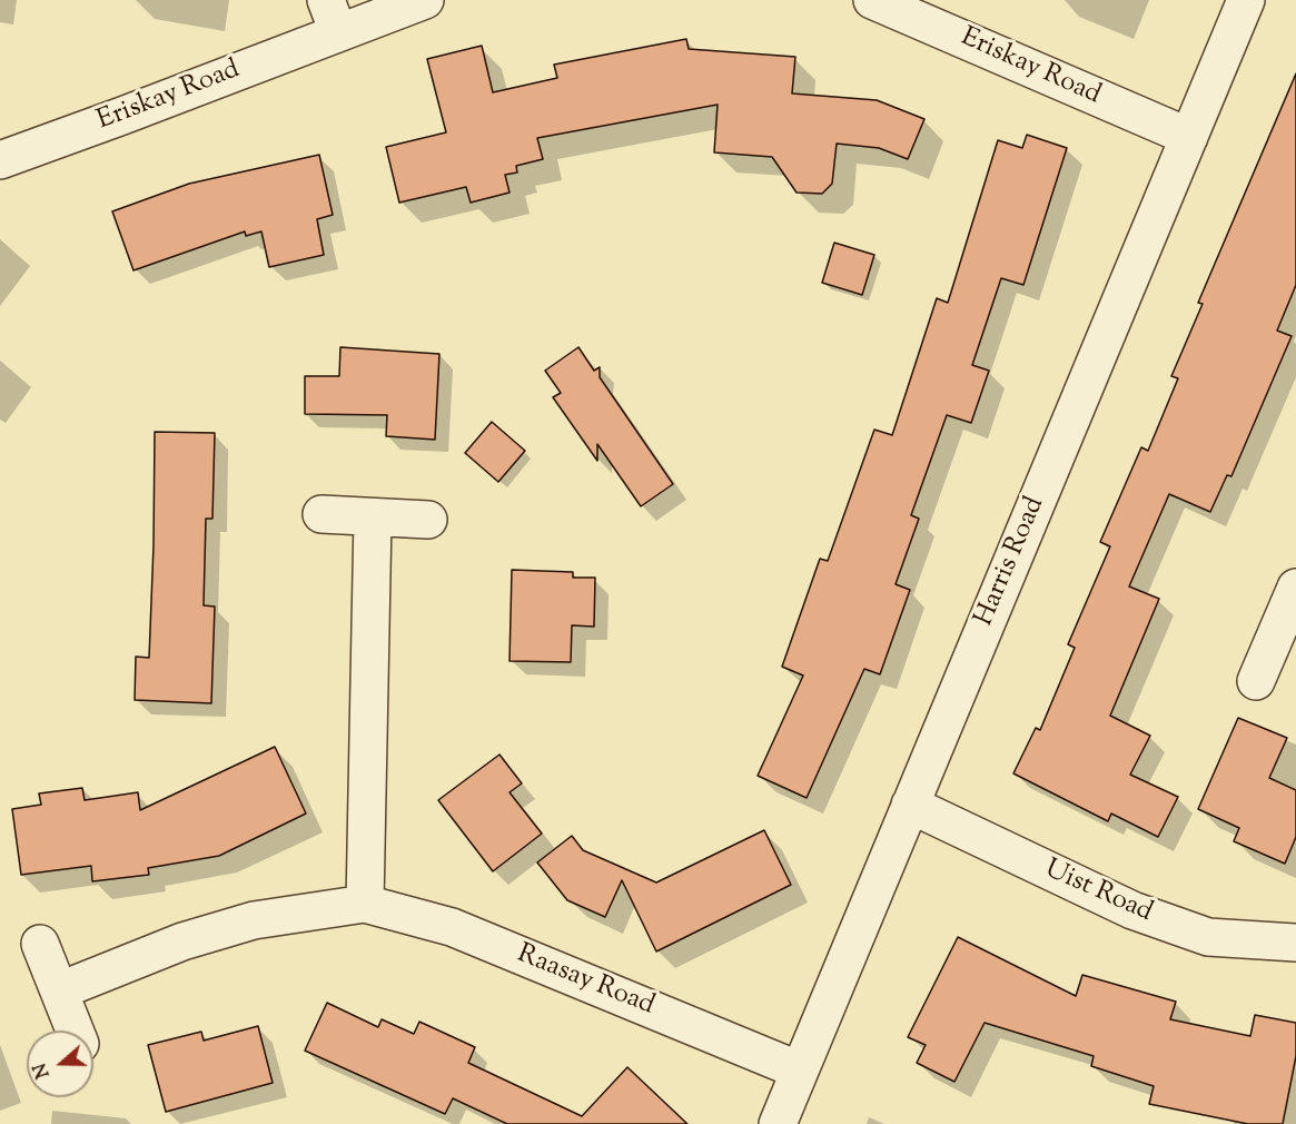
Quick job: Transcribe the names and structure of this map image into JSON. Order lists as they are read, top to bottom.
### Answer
{
  "streets": {
    "street": [
      "Eriskay Road",
      "Harris Road",
      "Uist Road",
      "Raasay Road"
    ]
  },
  "crossings": [
    ["Eriskay Road", "Harris Road"],
    ["Harris Road", "Uist Road"],
    ["Harris Road", "Raasay Road"]
  ],
  "north": "left"
}
